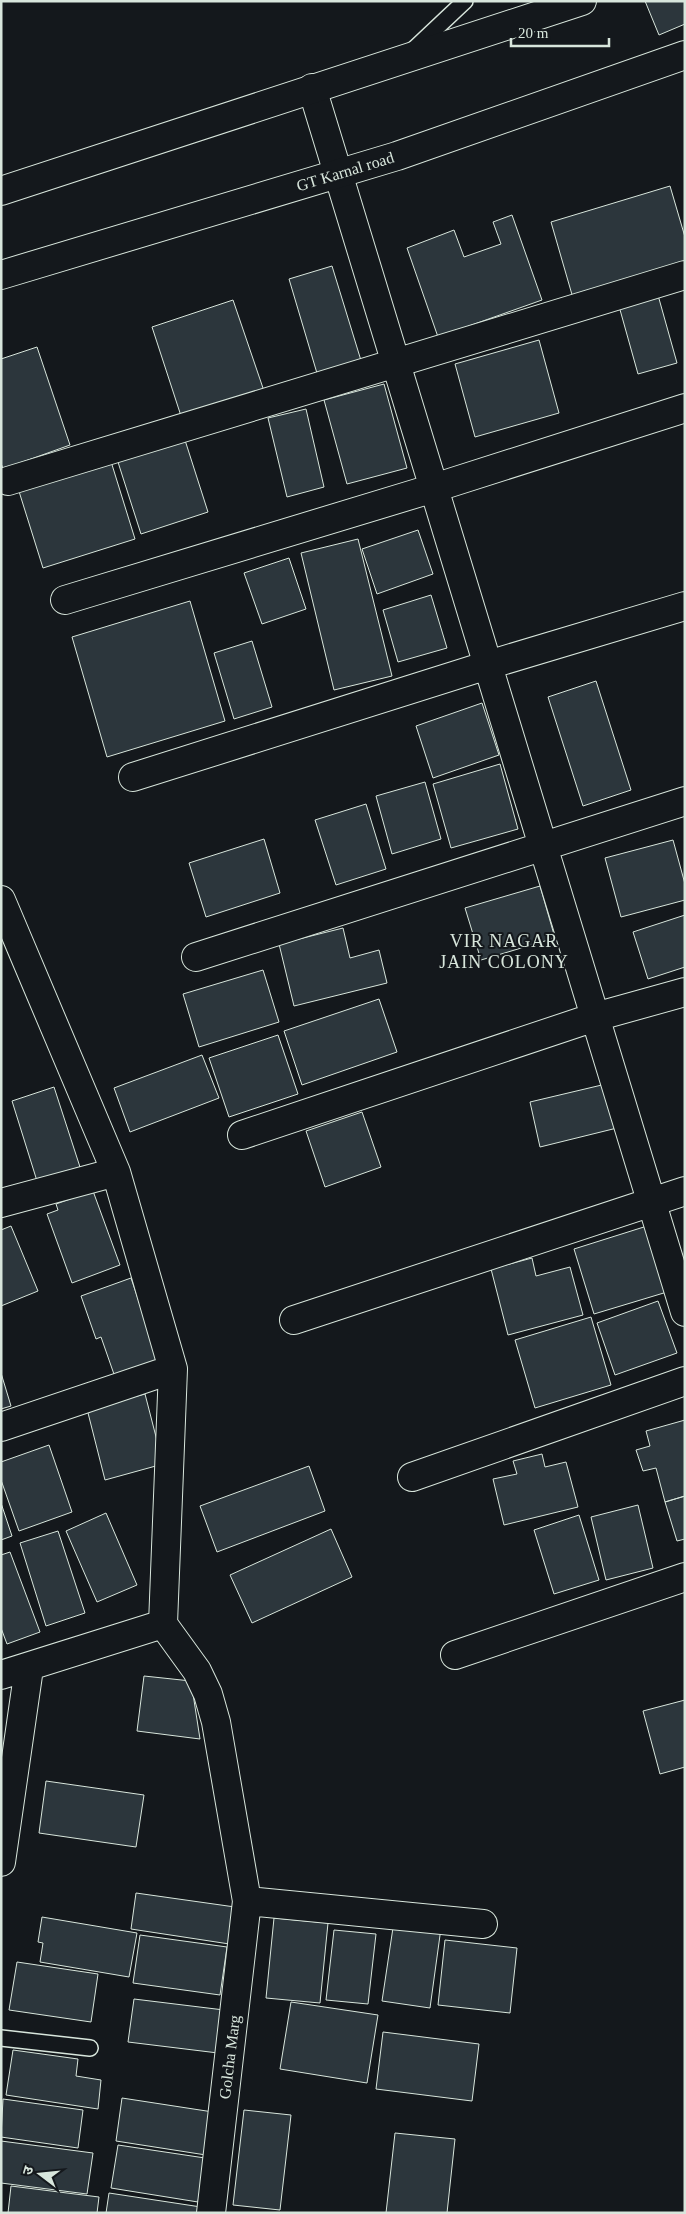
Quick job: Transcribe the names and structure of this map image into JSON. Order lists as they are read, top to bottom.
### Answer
{
  "streets": {
    "street": ["GT Karnal road", "Golcha Marg"]
  },
  "districts": ["VIR NAGAR JAIN COLONY"],
  "scale_bar": "20 m",
  "north": "left"
}
